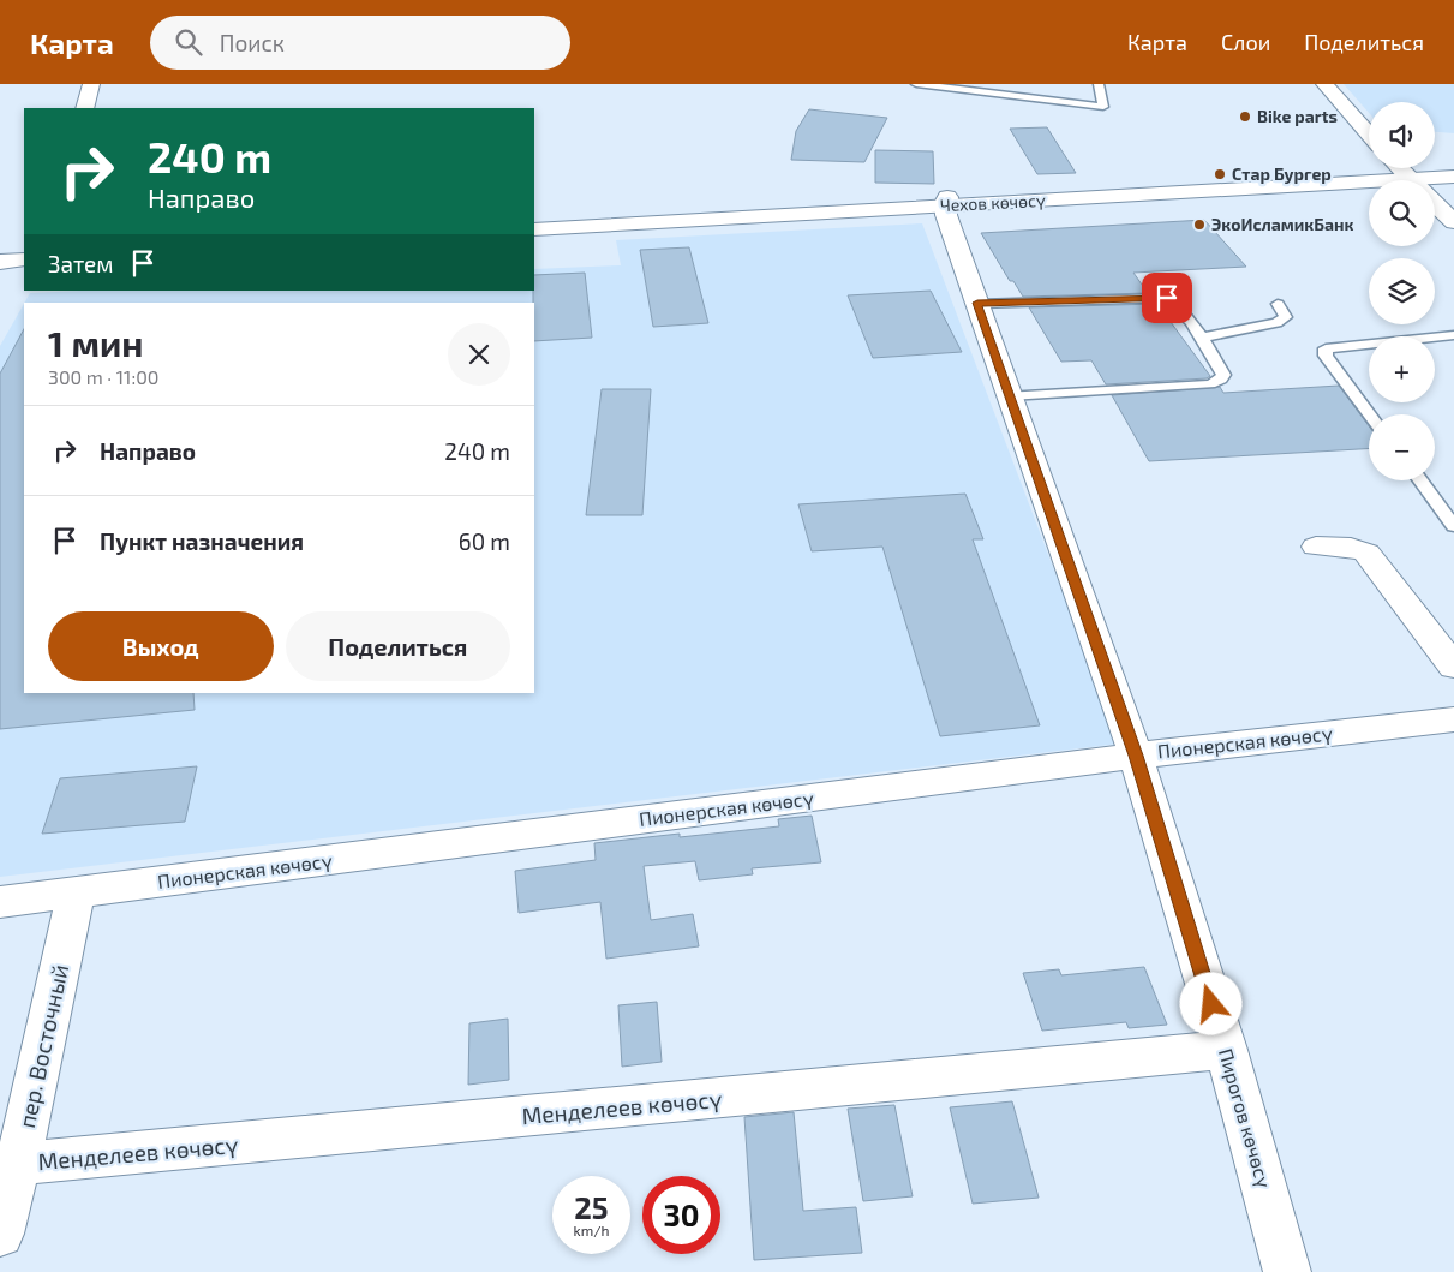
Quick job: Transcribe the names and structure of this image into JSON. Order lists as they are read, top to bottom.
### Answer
{
  "streets": {
    "street": [
      "Чехов көчөсү",
      "Пионерская көчөсү",
      "пер. Восточный",
      "Менделеев көчөсү",
      "Пирогов көчөсү"
    ]
  },
  "crossings": [
    ["Чехов көчөсү", "Пирогов көчөсү"],
    ["Пионерская көчөсү", "пер. Восточный"],
    ["Пионерская көчөсү", "Пирогов көчөсү"],
    ["пер. Восточный", "Менделеев көчөсү"],
    ["Менделеев көчөсү", "Пирогов көчөсү"]
  ],
  "places": ["Bike parts", "Стар Бургер", "ЭкоИсламикБанк"],
  "page": {
    "header": "Карта",
    "search": "Поиск",
    "nav": ["Карта", "Слои", "Поделиться"],
    "map_buttons": ["+", "−"],
    "turn": ["240 m", "Направо"],
    "then": "Затем",
    "heading": ["1 мин", "300 m · 11:00"],
    "list": [
      {
        "name": "Направо",
        "value": "240 m"
      },
      {
        "name": "Пункт назначения",
        "value": "60 m"
      }
    ],
    "buttons": ["Выход", "Поделиться"],
    "speed": "25 km/h",
    "limit": "30"
  }
}
